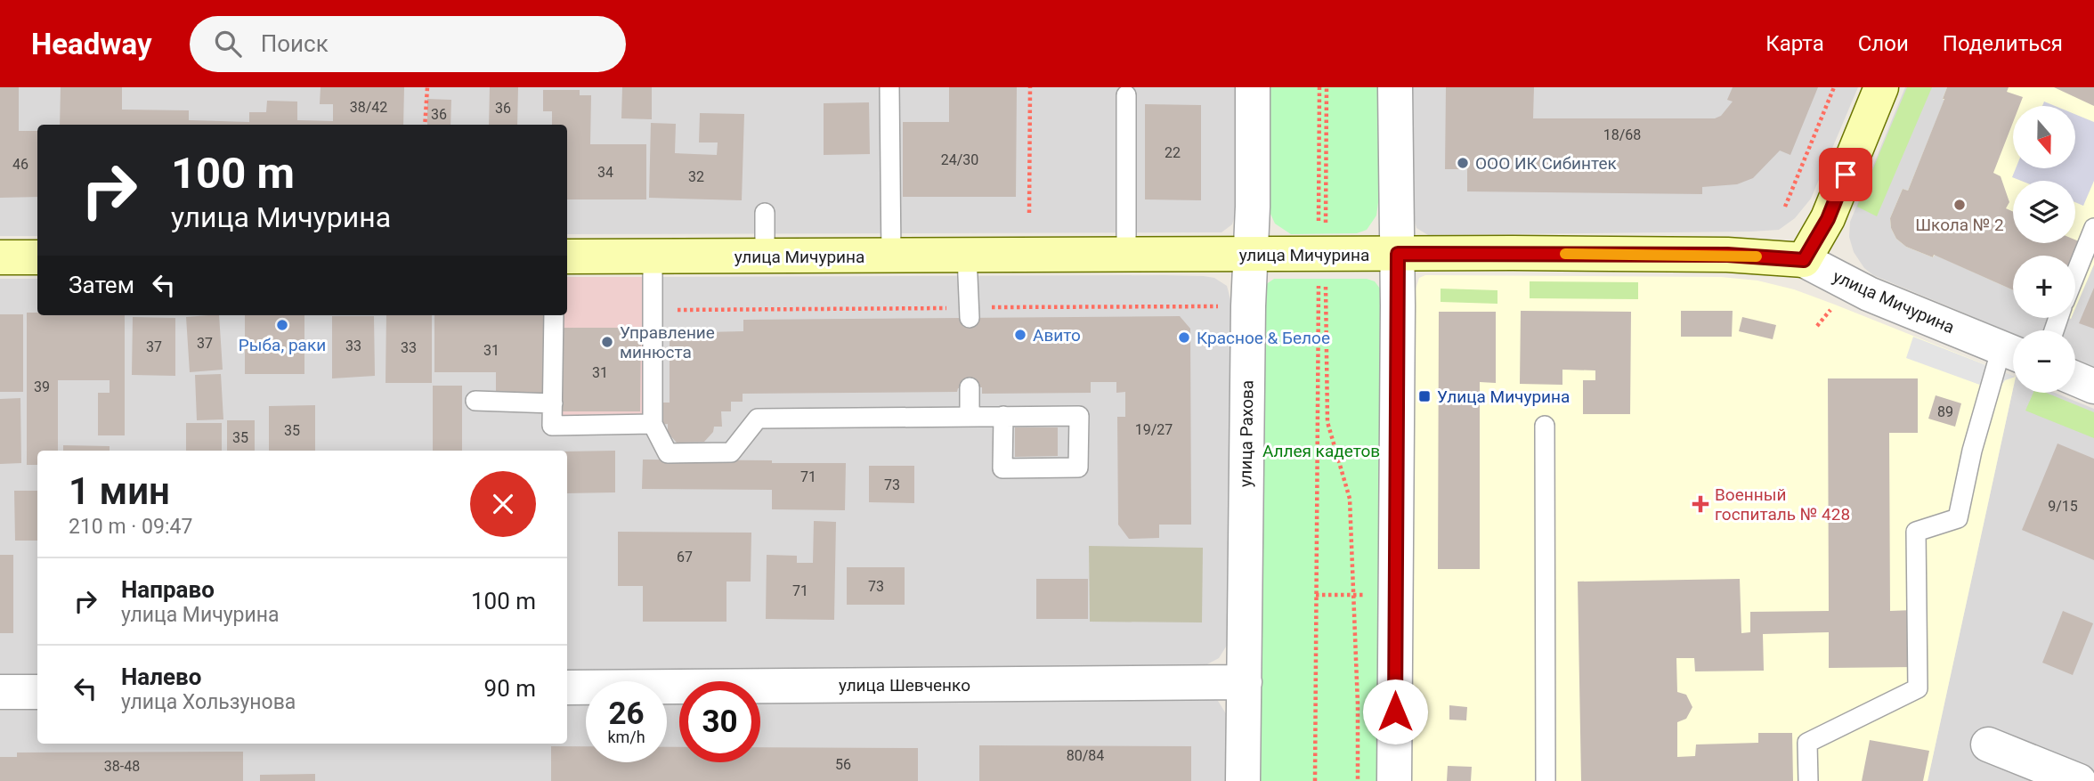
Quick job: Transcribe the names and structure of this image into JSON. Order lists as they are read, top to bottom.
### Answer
{
  "streets": {
    "street": ["улица Мичурина", "улица Рахова", "улица Шевченко"]
  },
  "crossings": [
    ["улица Мичурина", "улица Рахова"],
    ["улица Рахова", "улица Шевченко"]
  ],
  "parks": ["Аллея кадетов"],
  "places": {
    "other": [
      "ООО ИК Сибинтек",
      "Школа № 2",
      "Рыба, раки",
      "Авито",
      "Красное & Белое",
      "Управление минюста"
    ],
    "transit": ["Улица Мичурина"],
    "health": ["Военный госпиталь № 428"]
  },
  "house_numbers": [
    "38/42",
    "36",
    "36",
    "18/68",
    "22",
    "24/30",
    "46",
    "34",
    "32",
    "37",
    "33",
    "37",
    "33",
    "31",
    "31",
    "39",
    "89",
    "19/27",
    "35",
    "35",
    "71",
    "73",
    "9/15",
    "67",
    "73",
    "71",
    "80/84",
    "56",
    "38-48"
  ],
  "north": "bottom",
  "page": {
    "header": "Headway",
    "search": "Поиск",
    "nav": ["Карта", "Слои", "Поделиться"],
    "map_buttons": ["+", "−"],
    "turn": ["100 m", "улица Мичурина"],
    "then": "Затем",
    "heading": ["1 мин", "210 m · 09:47"],
    "list": [
      {
        "name": "Направо",
        "note": "улица Мичурина",
        "value": "100 m"
      },
      {
        "name": "Налево",
        "note": "улица Хользунова",
        "value": "90 m"
      }
    ],
    "speed": "26 km/h",
    "limit": "30"
  }
}
